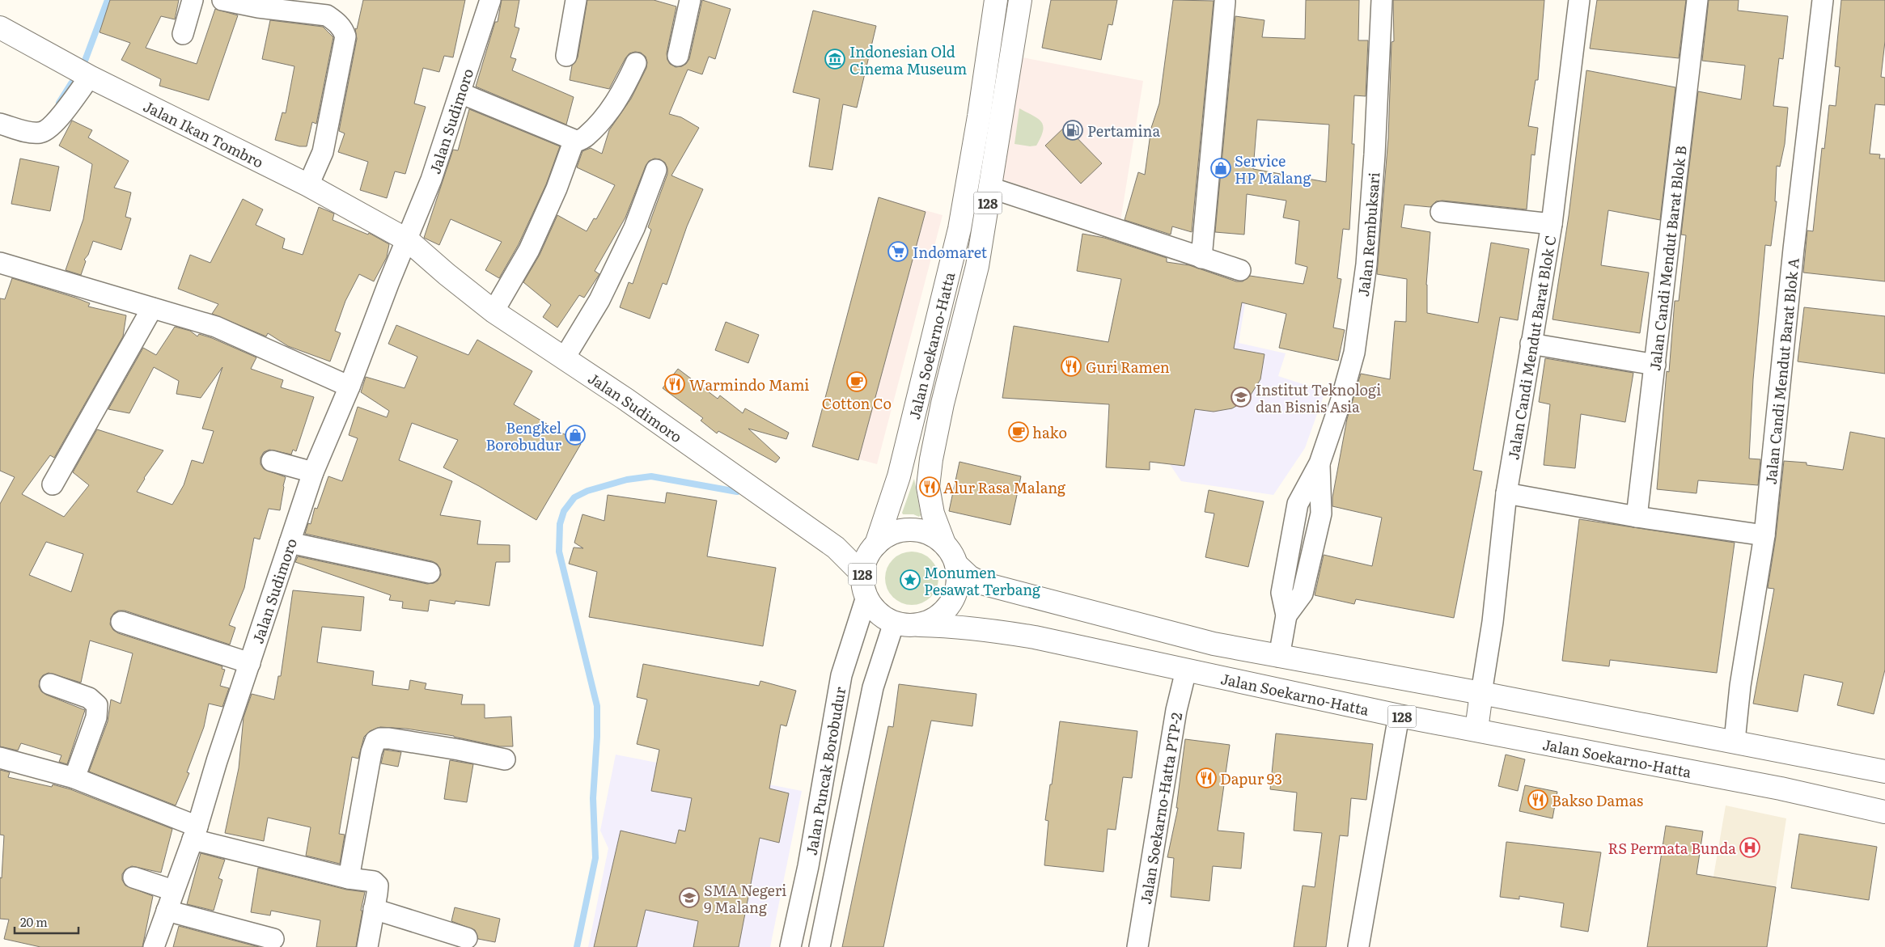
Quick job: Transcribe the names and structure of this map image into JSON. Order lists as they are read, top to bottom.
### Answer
{
  "streets": {
    "main road": [
      "Jalan Sudimoro",
      "Jalan Ikan Tombro",
      "128",
      "Jalan Soekarno-Hatta"
    ],
    "street": [
      "Jalan Rembuksari",
      "Jalan Candi Mendut Barat Blok B",
      "Jalan Candi Mendut Barat Blok C",
      "Jalan Candi Mendut Barat Blok A",
      "Jalan Puncak Borobudur",
      "Jalan Soekarno-Hatta PTP-2"
    ]
  },
  "crossings": [
    ["Jalan Sudimoro", "Jalan Ikan Tombro"],
    ["Jalan Sudimoro", "Jalan Soekarno-Hatta"],
    ["Jalan Sudimoro", "Jalan Puncak Borobudur"],
    ["Jalan Rembuksari", "Jalan Soekarno-Hatta"],
    ["Jalan Soekarno-Hatta", "Jalan Candi Mendut Barat Blok C"],
    ["Jalan Soekarno-Hatta", "Jalan Candi Mendut Barat Blok A"],
    ["Jalan Soekarno-Hatta", "Jalan Puncak Borobudur"],
    ["Jalan Soekarno-Hatta", "Jalan Soekarno-Hatta PTP-2"]
  ],
  "places": {
    "museum": ["Indonesian Old Cinema Museum"],
    "fuel station": ["Pertamina"],
    "shop": ["Service HP Malang", "Bengkel Borobudur"],
    "supermarket": ["Indomaret"],
    "restaurant": [
      "Guri Ramen",
      "Warmindo Mami",
      "Alur Rasa Malang",
      "Dapur 93",
      "Bakso Damas"
    ],
    "cafe": ["Cotton Co", "hako"],
    "school or university": ["Institut Teknologi dan Bisnis Asia", "SMA Negeri 9 Malang"],
    "place": ["Monumen Pesawat Terbang"],
    "hospital": ["RS Permata Bunda"]
  },
  "scale_bar": "20 m"
}
